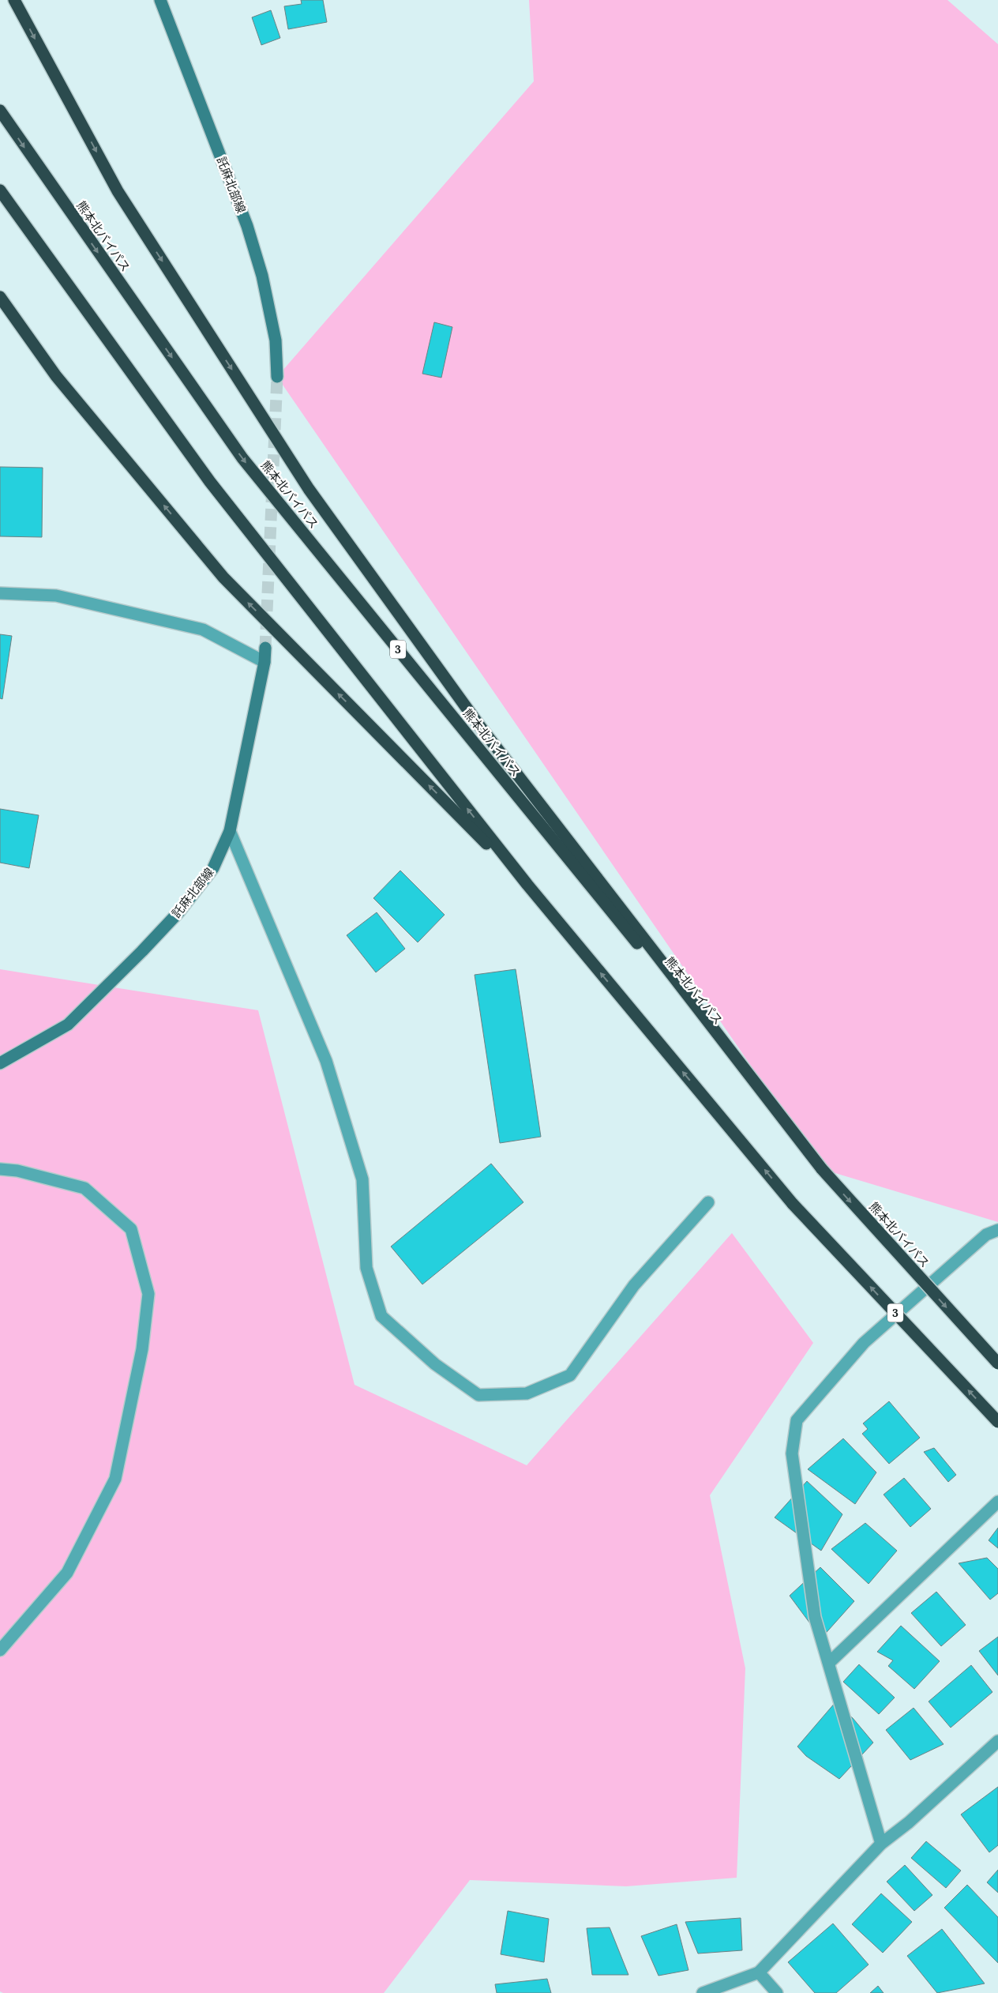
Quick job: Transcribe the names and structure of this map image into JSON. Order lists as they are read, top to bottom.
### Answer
{
  "streets": {
    "highway": ["熊本北バイパス", "3"],
    "main road": ["託麻北部線"]
  }
}
